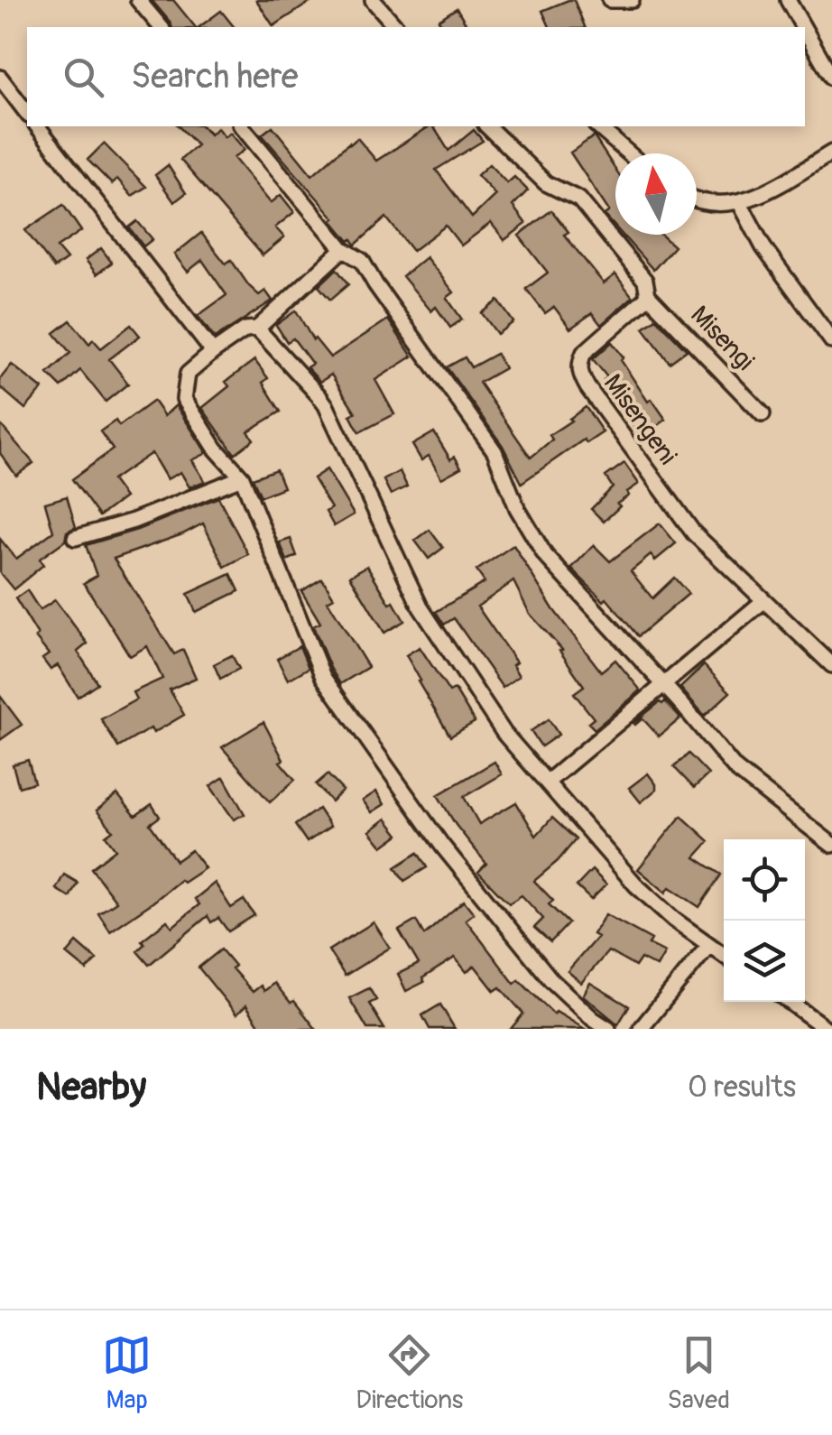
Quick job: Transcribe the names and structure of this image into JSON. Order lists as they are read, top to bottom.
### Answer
{
  "streets": {
    "street": ["Misengi", "Misengeni"]
  },
  "crossings": [
    ["Misengi", "Misengeni"]
  ],
  "north": "top",
  "page": {
    "search": "Search here",
    "heading": ["Nearby", "0 results"],
    "nav": ["Map", "Directions", "Saved"]
  }
}
